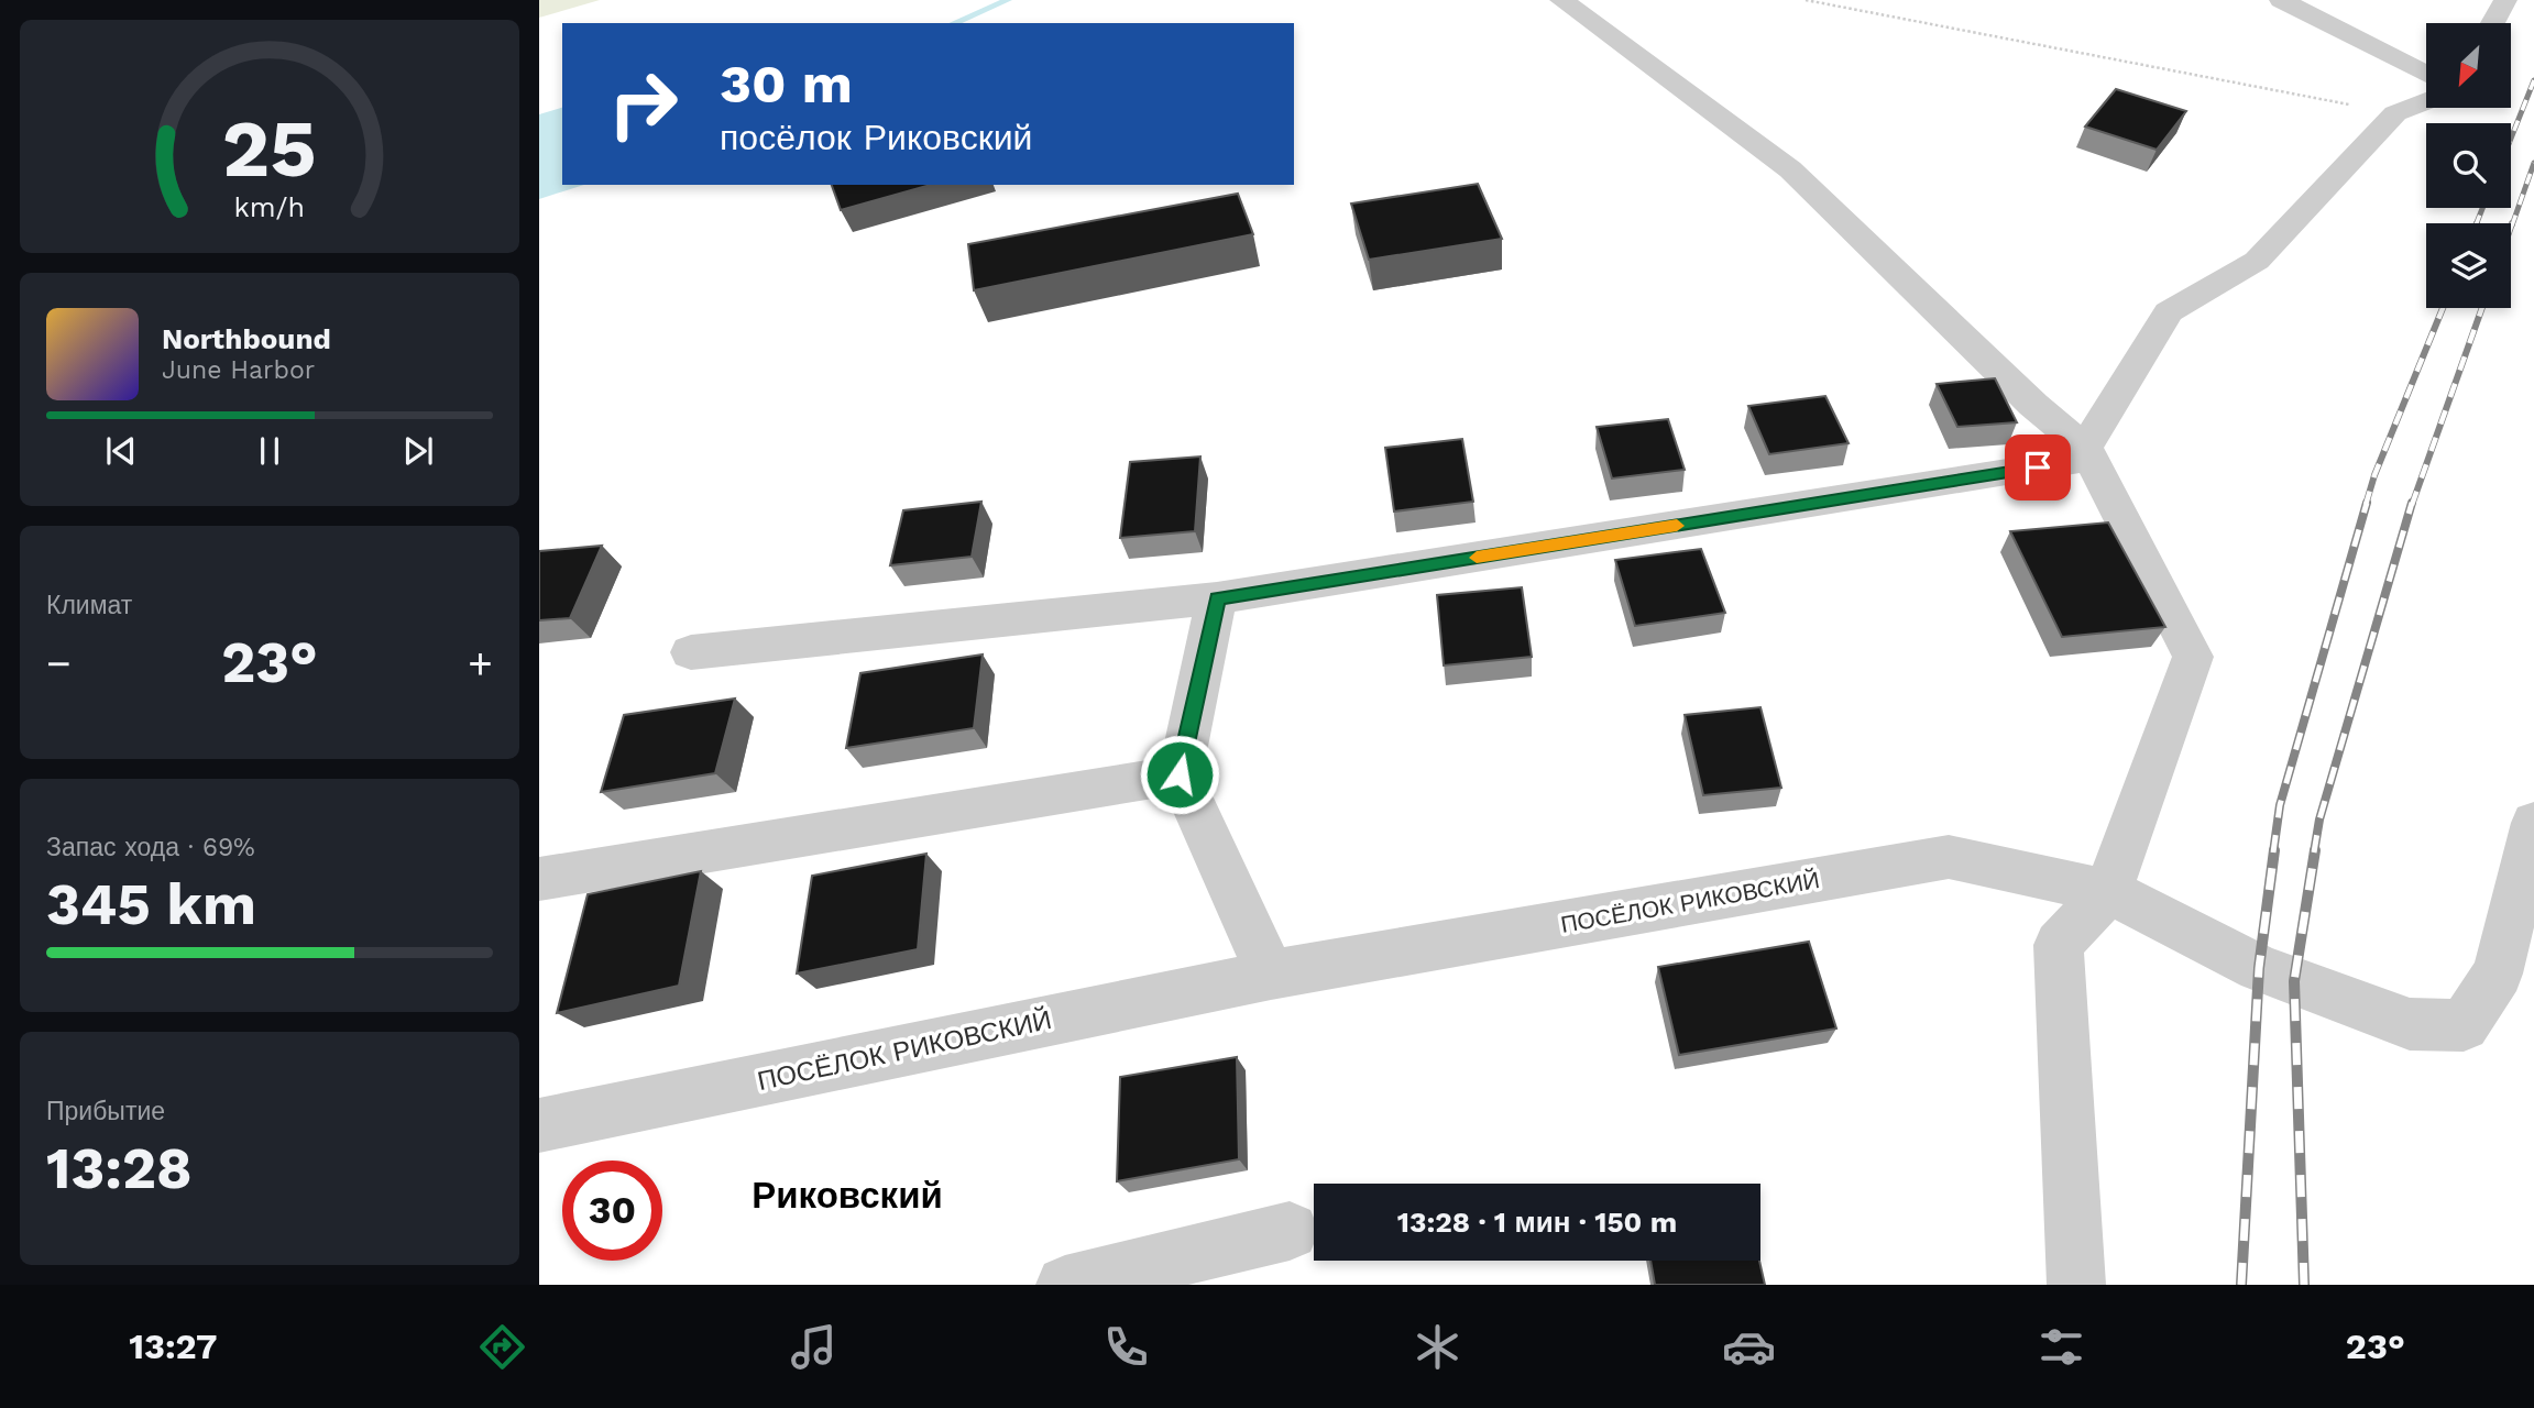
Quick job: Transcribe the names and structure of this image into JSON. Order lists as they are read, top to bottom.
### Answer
{
  "streets": {
    "street": ["ПОСЁЛОК РИКОВСКИЙ"]
  },
  "districts": ["Риковский"],
  "north": "bottom left",
  "page": {
    "turn": ["30 m", "посёлок Риковский"],
    "song": ["Northbound", "June Harbor"],
    "tile": [
      "Климат",
      ["Запас хода · 69%", "345 km"],
      ["Прибытие", "13:28"]
    ],
    "heat": ["−", "23°", "+"],
    "limit": "30",
    "trip": "13:28 · 1 мин · 150 m",
    "tabs": ["13:27", "23°"],
    "gauge": ["25", "km/h"]
  }
}
